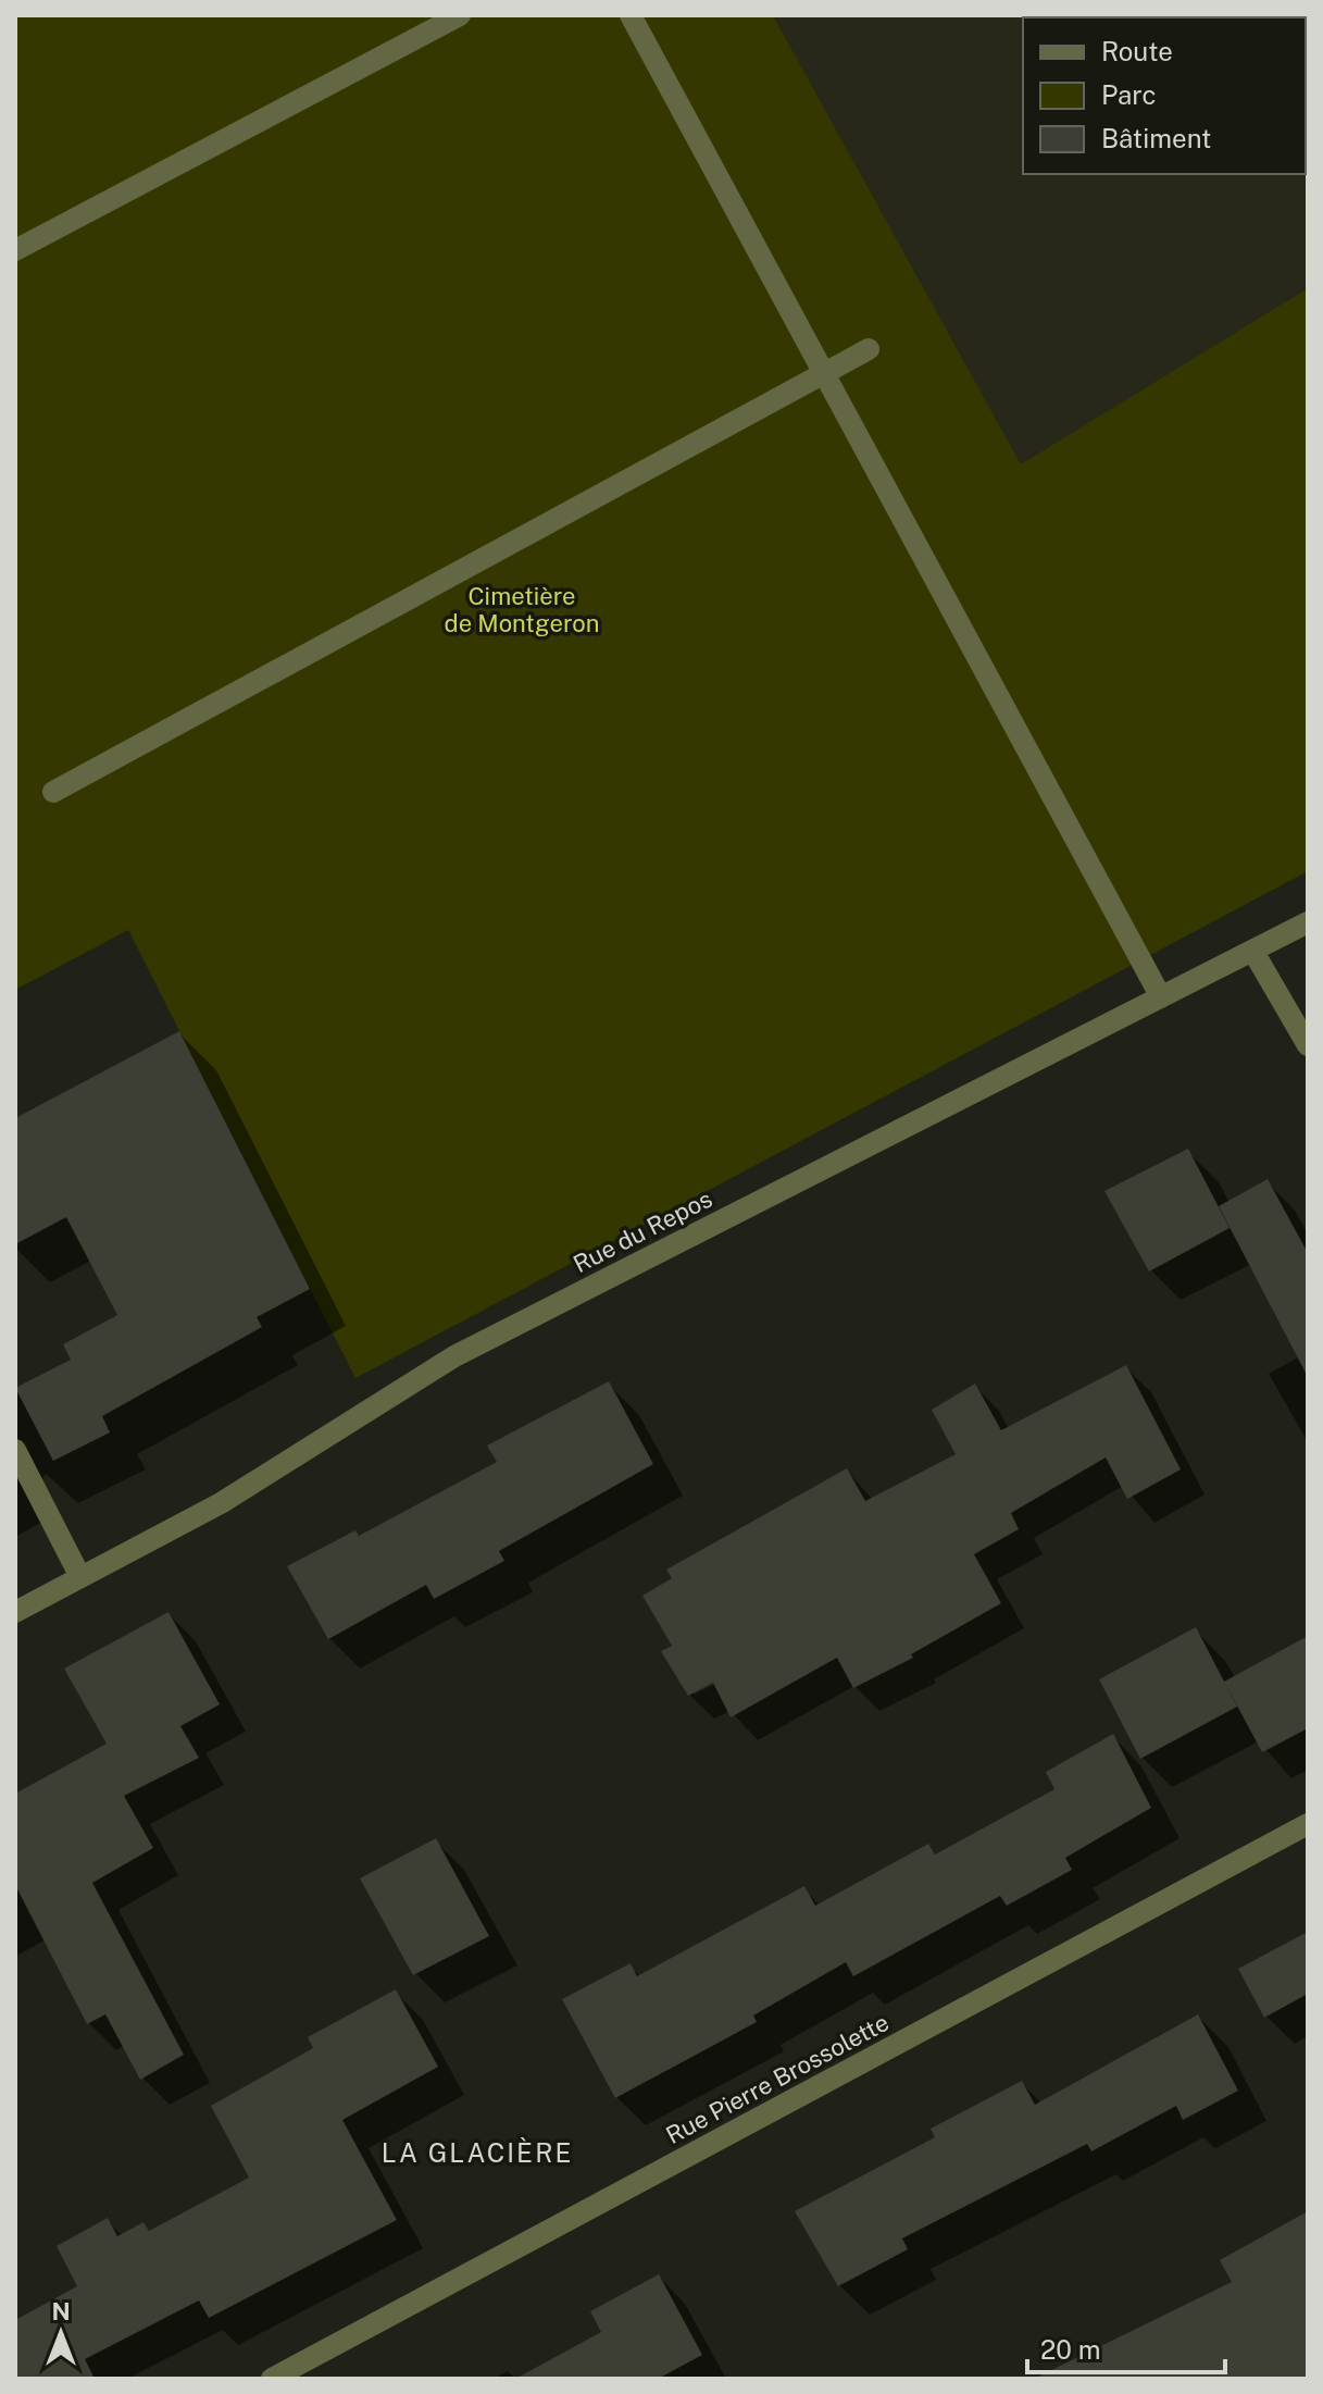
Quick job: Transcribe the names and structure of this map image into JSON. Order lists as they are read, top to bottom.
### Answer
{
  "streets": {
    "street": ["Rue du Repos", "Rue Pierre Brossolette"]
  },
  "districts": ["LA GLACIÈRE"],
  "parks": ["Cimetière de Montgeron"],
  "legend": ["Route", "Parc", "Bâtiment"],
  "scale_bar": "20 m",
  "north": "top"
}
